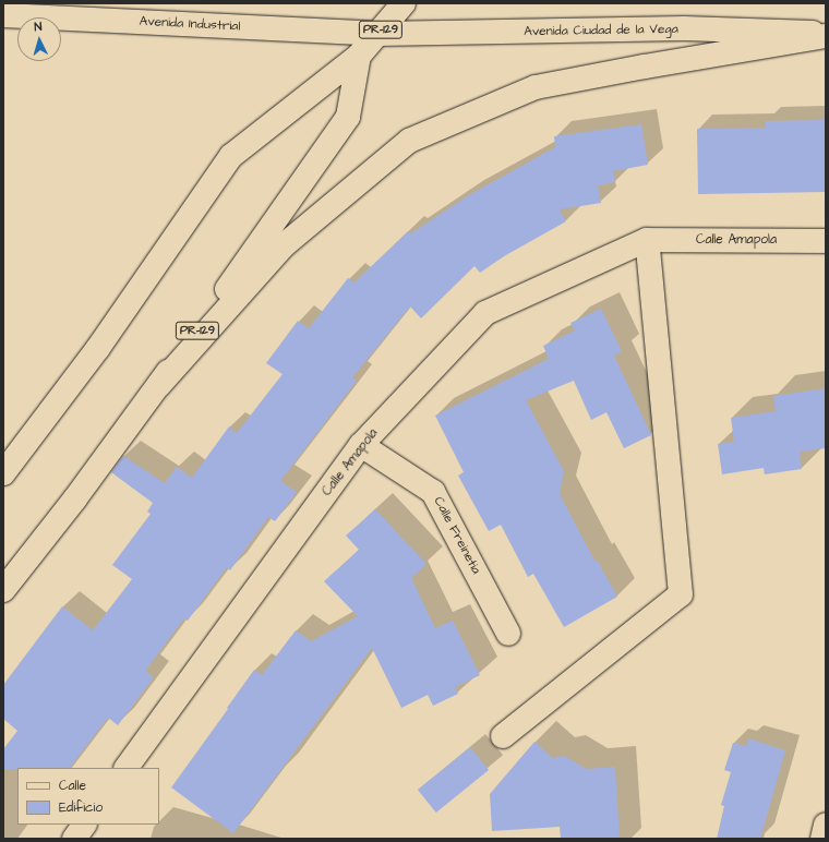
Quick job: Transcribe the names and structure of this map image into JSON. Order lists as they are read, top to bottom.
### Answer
{
  "streets": {
    "street": [
      "Avenida Industrial",
      "PR-129",
      "Avenida Ciudad de la Vega",
      "Calle Amapola",
      "Calle Freinetia"
    ]
  },
  "crossings": [
    ["Avenida Industrial", "PR-129"],
    ["Avenida Industrial", "Avenida Ciudad de la Vega"],
    ["PR-129", "Avenida Ciudad de la Vega"],
    ["Calle Amapola", "Calle Freinetia"]
  ],
  "legend": ["Calle", "Edificio"],
  "north": "top"
}
